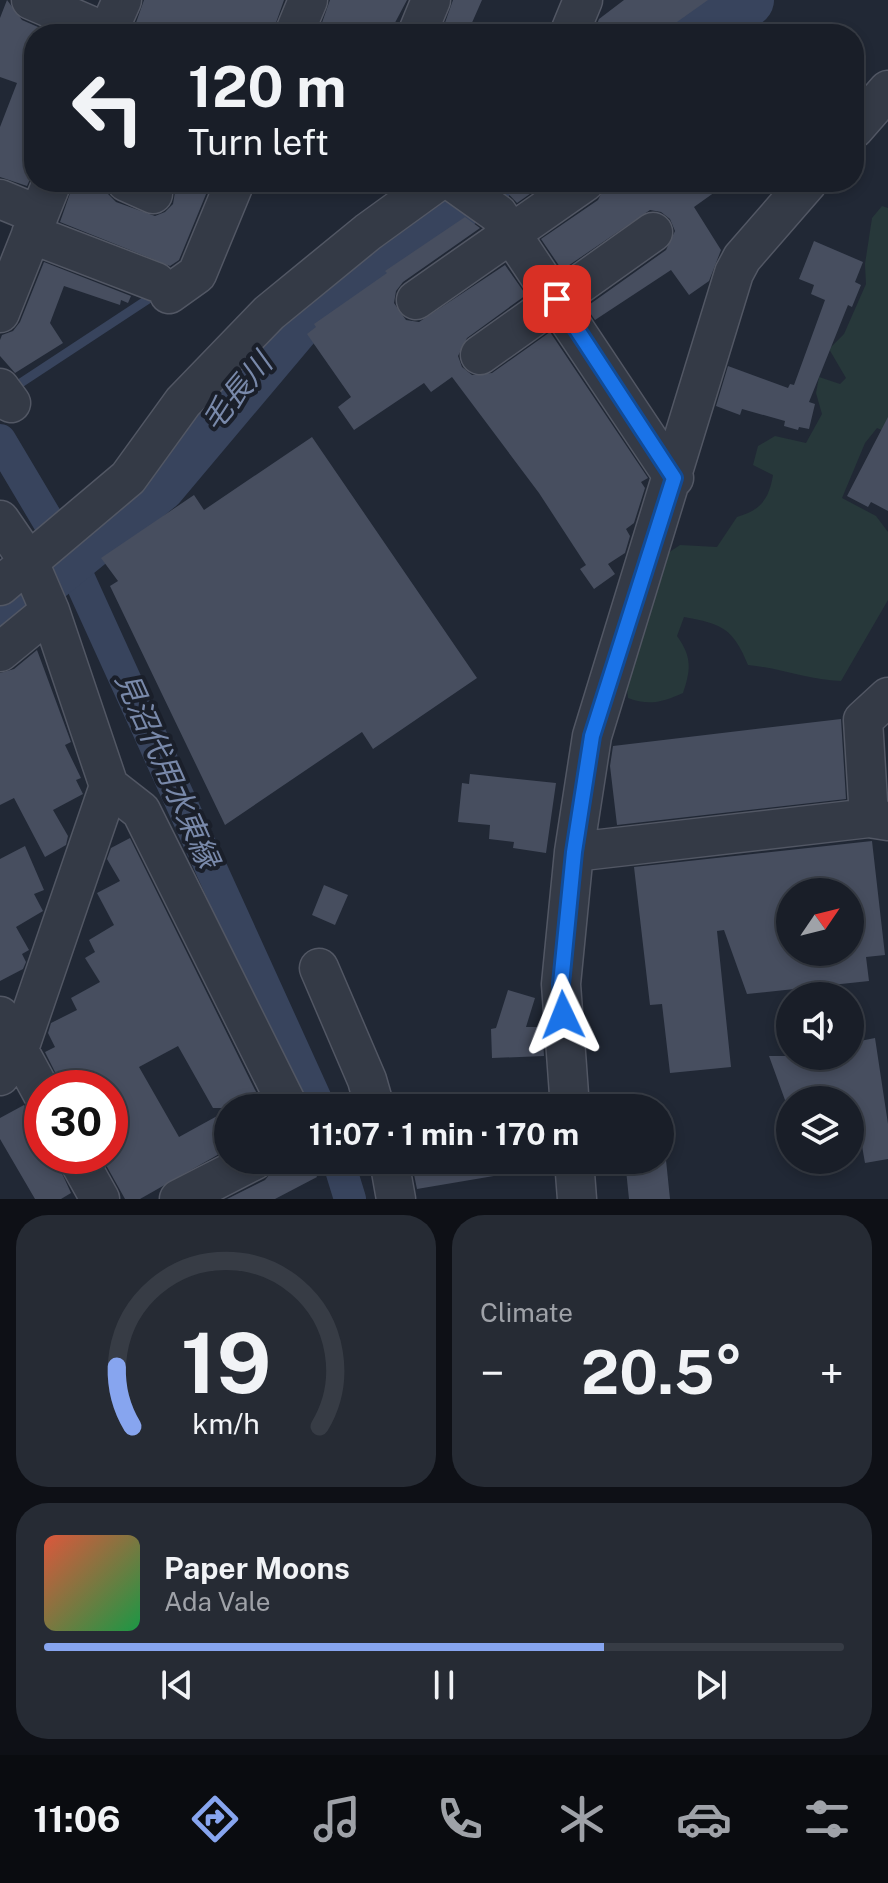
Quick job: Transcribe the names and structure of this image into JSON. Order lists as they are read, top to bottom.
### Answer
{
  "water": ["毛長川", "見沼代用水東縁"],
  "north": "top right",
  "page": {
    "turn": ["120 m", "Turn left"],
    "limit": "30",
    "trip": "11:07 · 1 min · 170 m",
    "tile": "Climate",
    "heat": ["−", "20.5°", "+"],
    "song": ["Paper Moons", "Ada Vale"],
    "tabs": "11:06",
    "gauge": ["19", "km/h"]
  }
}
